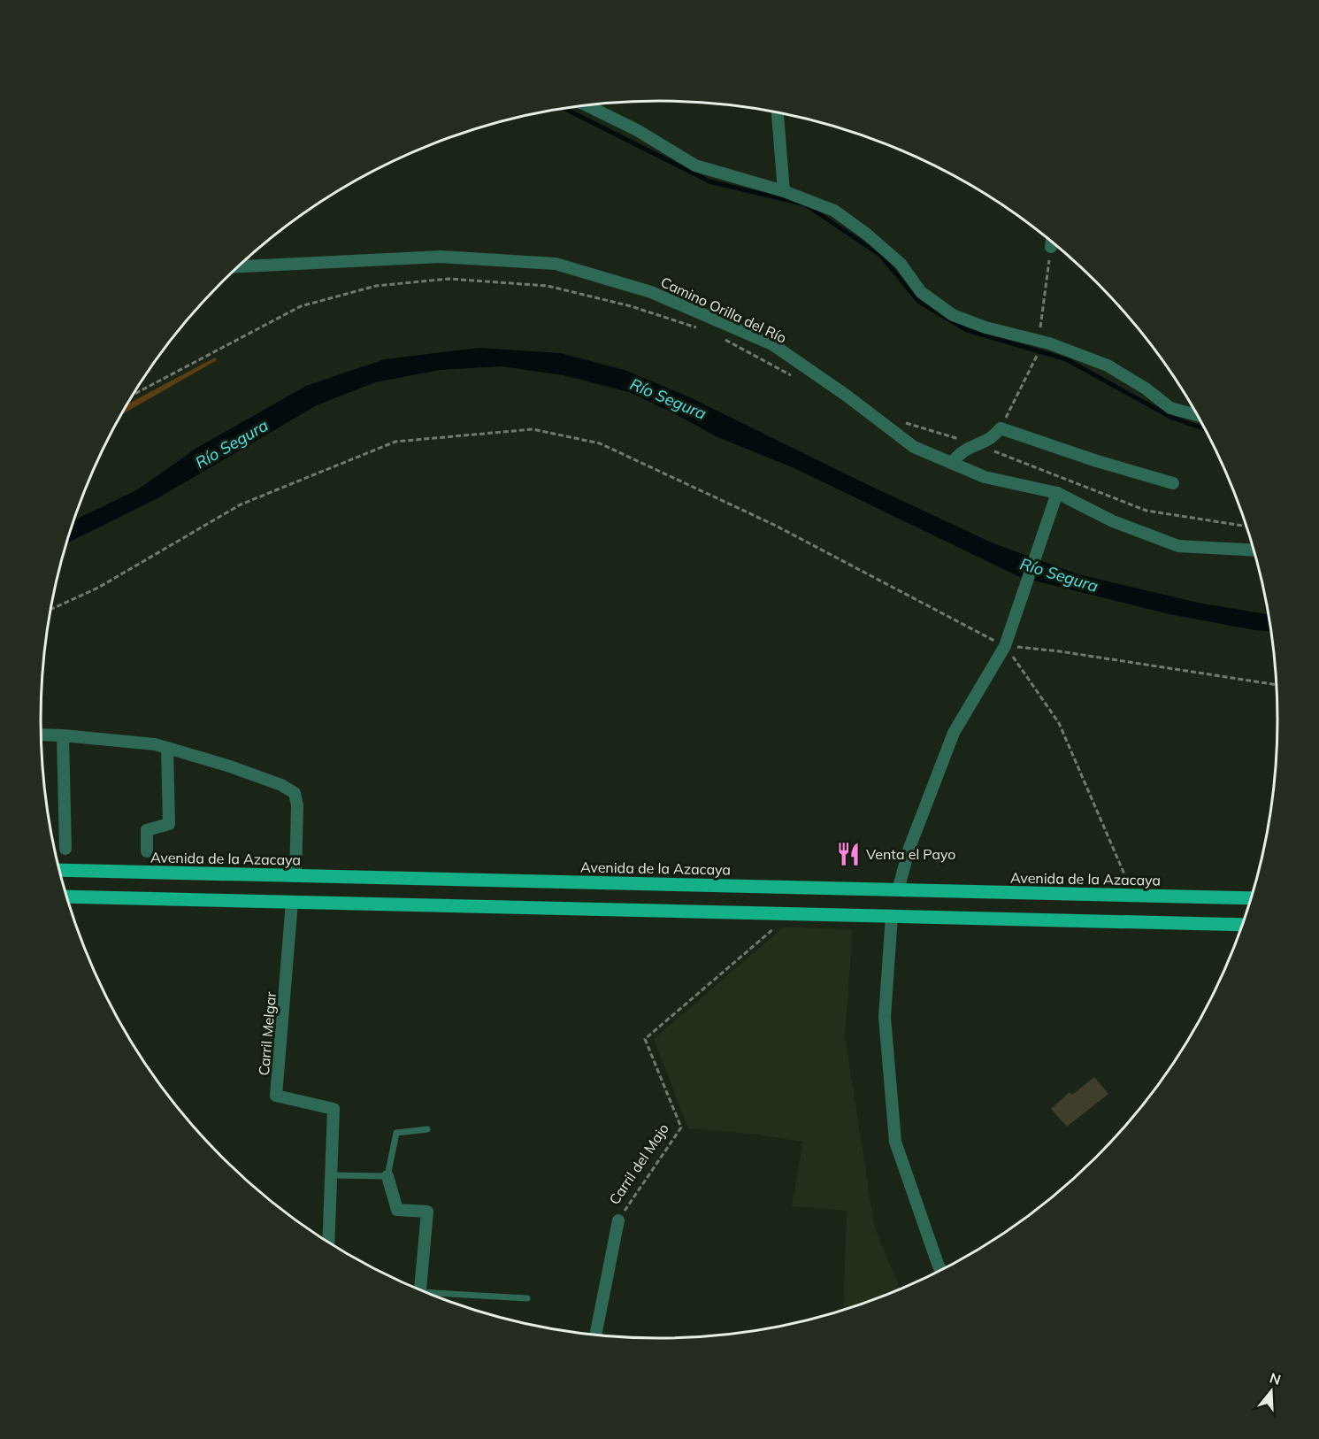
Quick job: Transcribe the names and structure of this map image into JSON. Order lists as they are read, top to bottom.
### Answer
{
  "streets": {
    "main road": ["Avenida de la Azacaya"],
    "street": ["Camino Orilla del Río", "Carril Melgar", "Carril del Majo"]
  },
  "water": ["Río Segura"],
  "places": {
    "restaurant": ["Venta el Payo"]
  },
  "north": "top"
}
